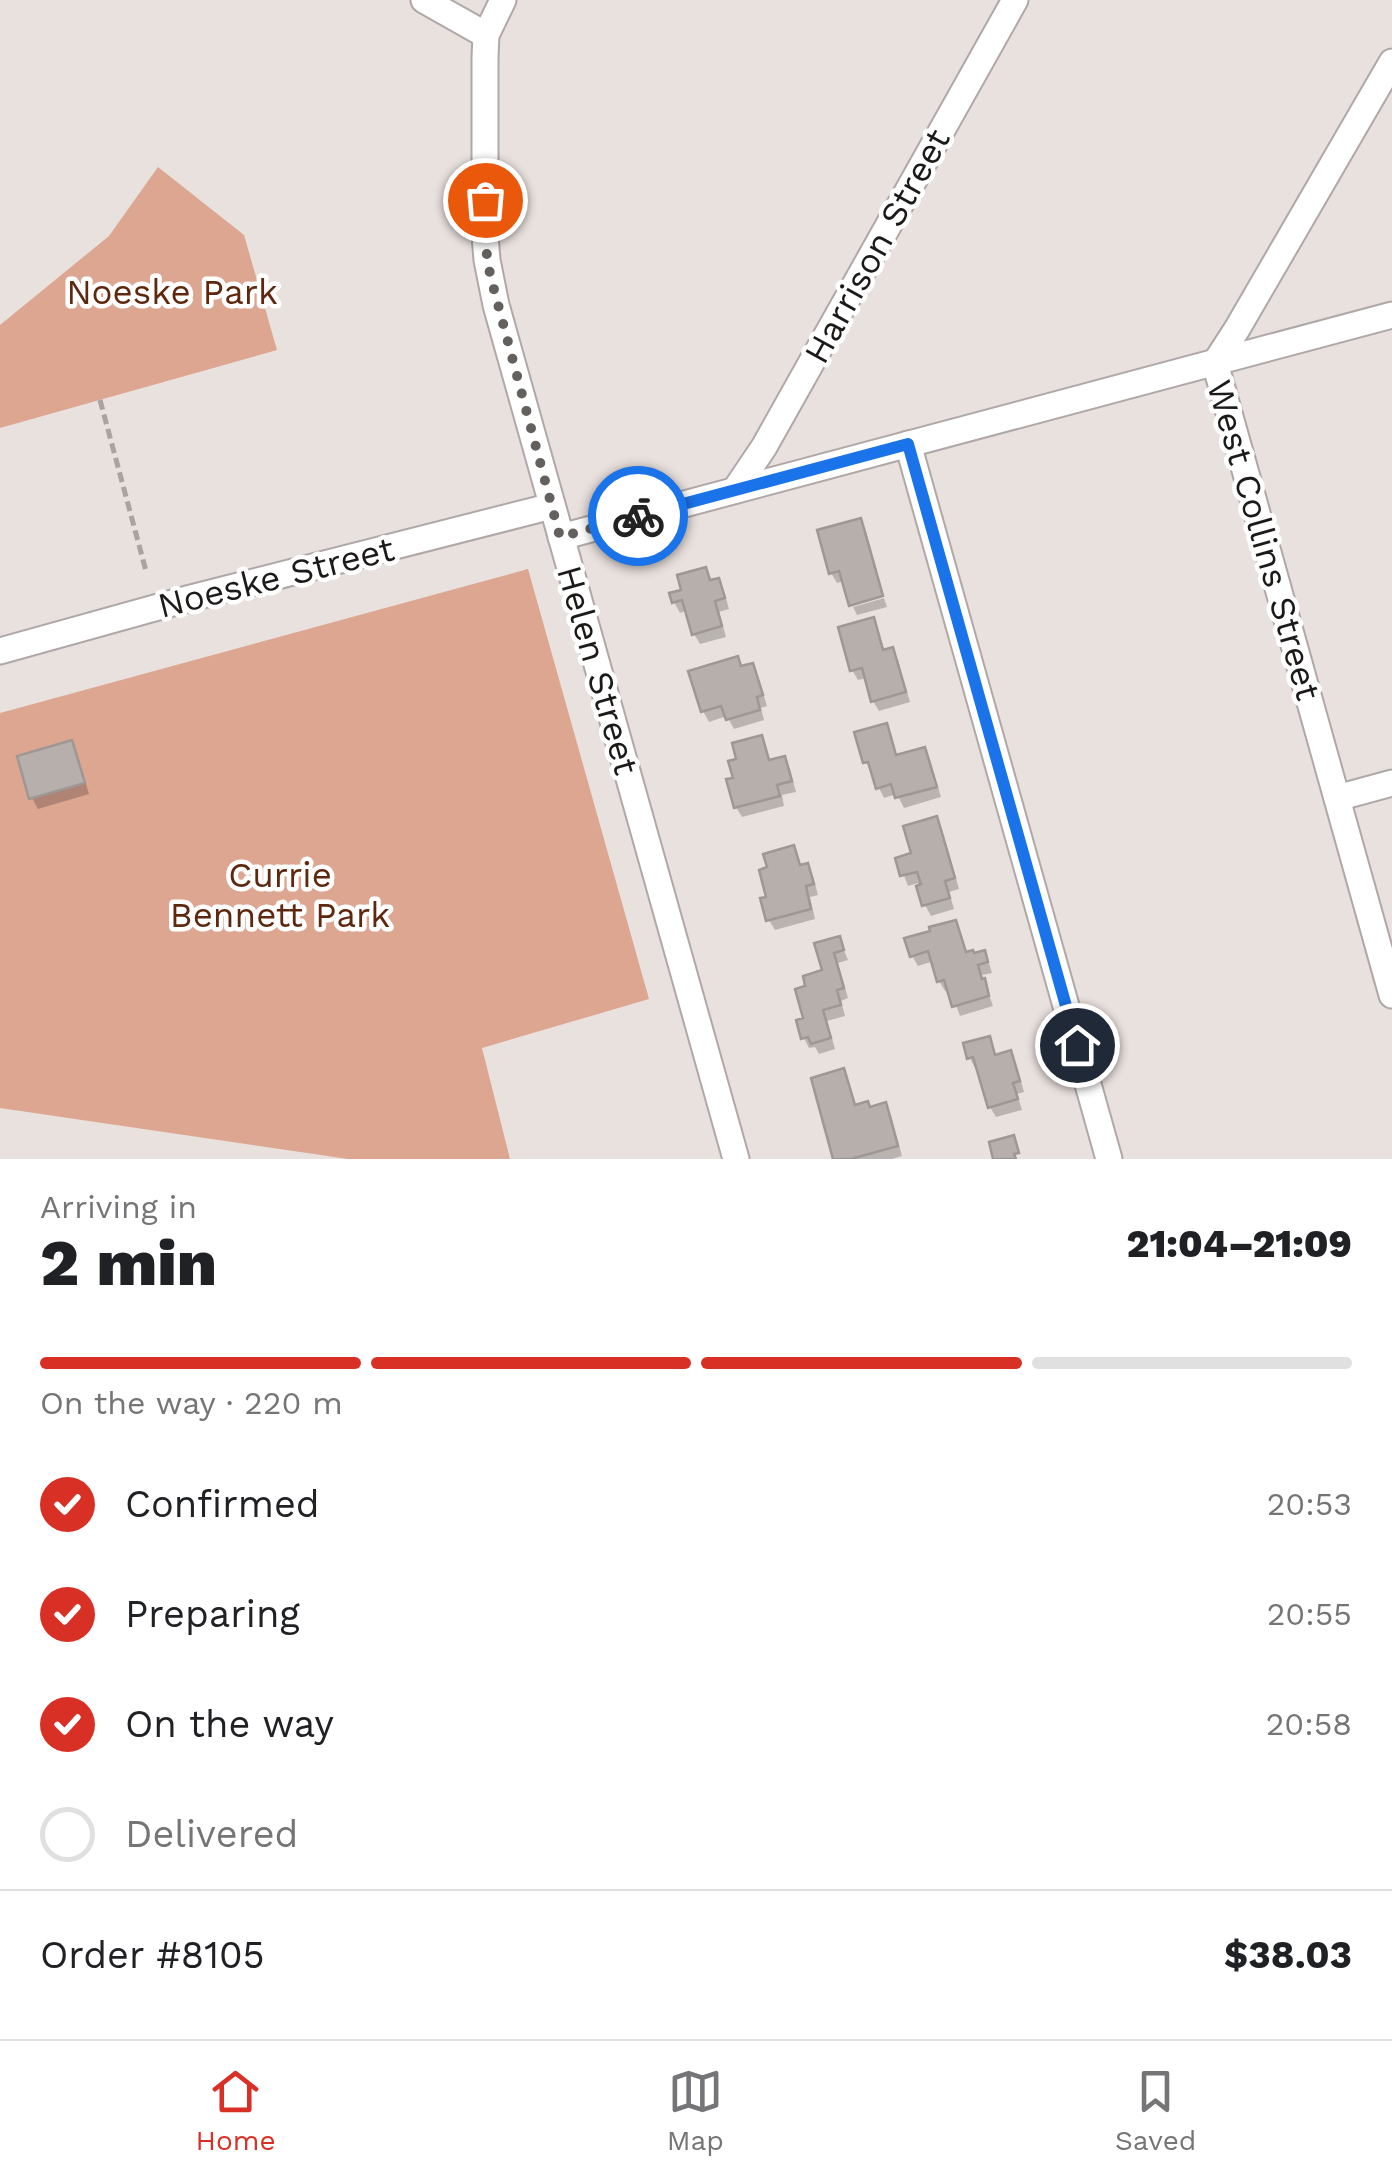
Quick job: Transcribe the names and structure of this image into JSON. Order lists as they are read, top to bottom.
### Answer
{
  "streets": {
    "street": [
      "Harrison Street",
      "West Collins Street",
      "Noeske Street",
      "Helen Street"
    ]
  },
  "crossings": [
    ["Noeske Street", "Helen Street"]
  ],
  "parks": ["Noeske Park", "Currie Bennett Park"],
  "page": {
    "heading": ["2 min", "Arriving in", "21:04–21:09"],
    "panel": ["Order #8105", "$38.03"],
    "bar": "On the way · 220 m",
    "list": [
      ["Confirmed", "20:53"],
      ["Preparing", "20:55"],
      ["On the way", "20:58"],
      "Delivered"
    ],
    "tabs": ["Home", "Map", "Saved"]
  }
}
